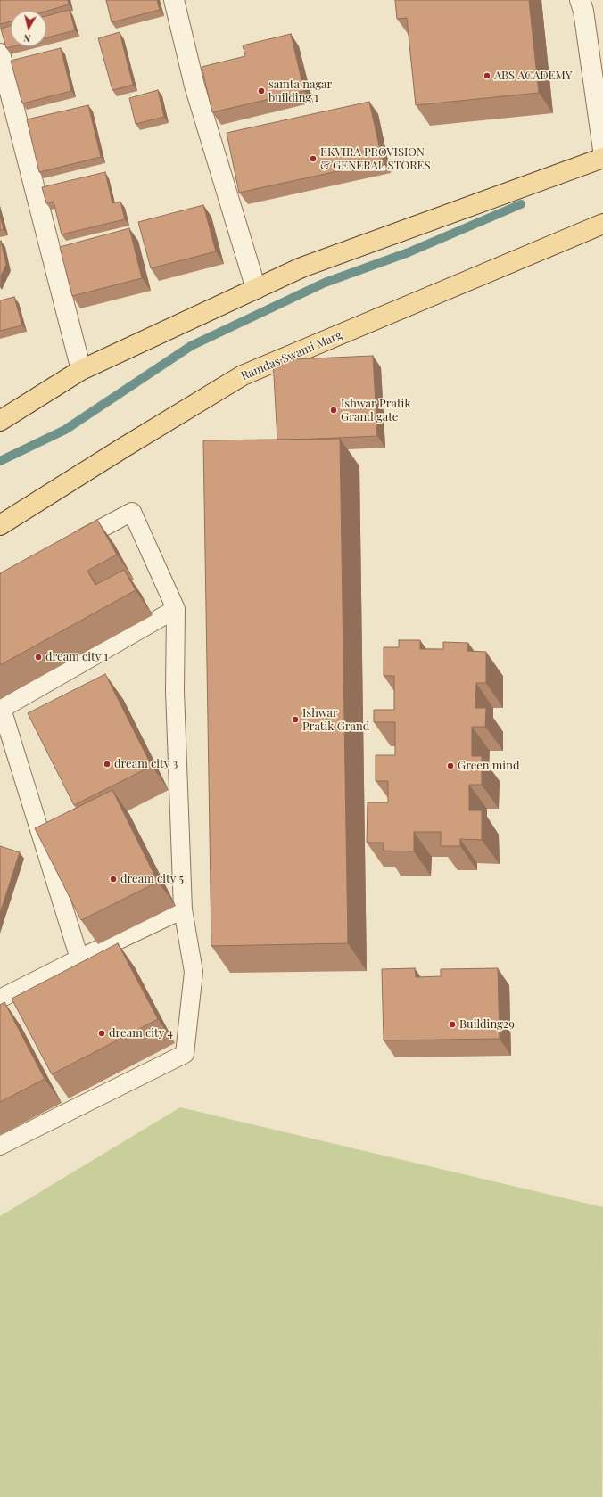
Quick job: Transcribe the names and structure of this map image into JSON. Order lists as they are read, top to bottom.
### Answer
{
  "streets": {
    "main road": ["Ramdas Swami Marg"]
  },
  "places": [
    "ABS ACADEMY",
    "samta nagar building 1",
    "EKVIRA PROVISION & GENERAL STORES",
    "Ishwar Pratik Grand gate",
    "dream city 1",
    "Ishwar Pratik Grand",
    "dream city 3",
    "Green mind",
    "dream city 5",
    "Building29",
    "dream city 4"
  ],
  "north": "bottom"
}
